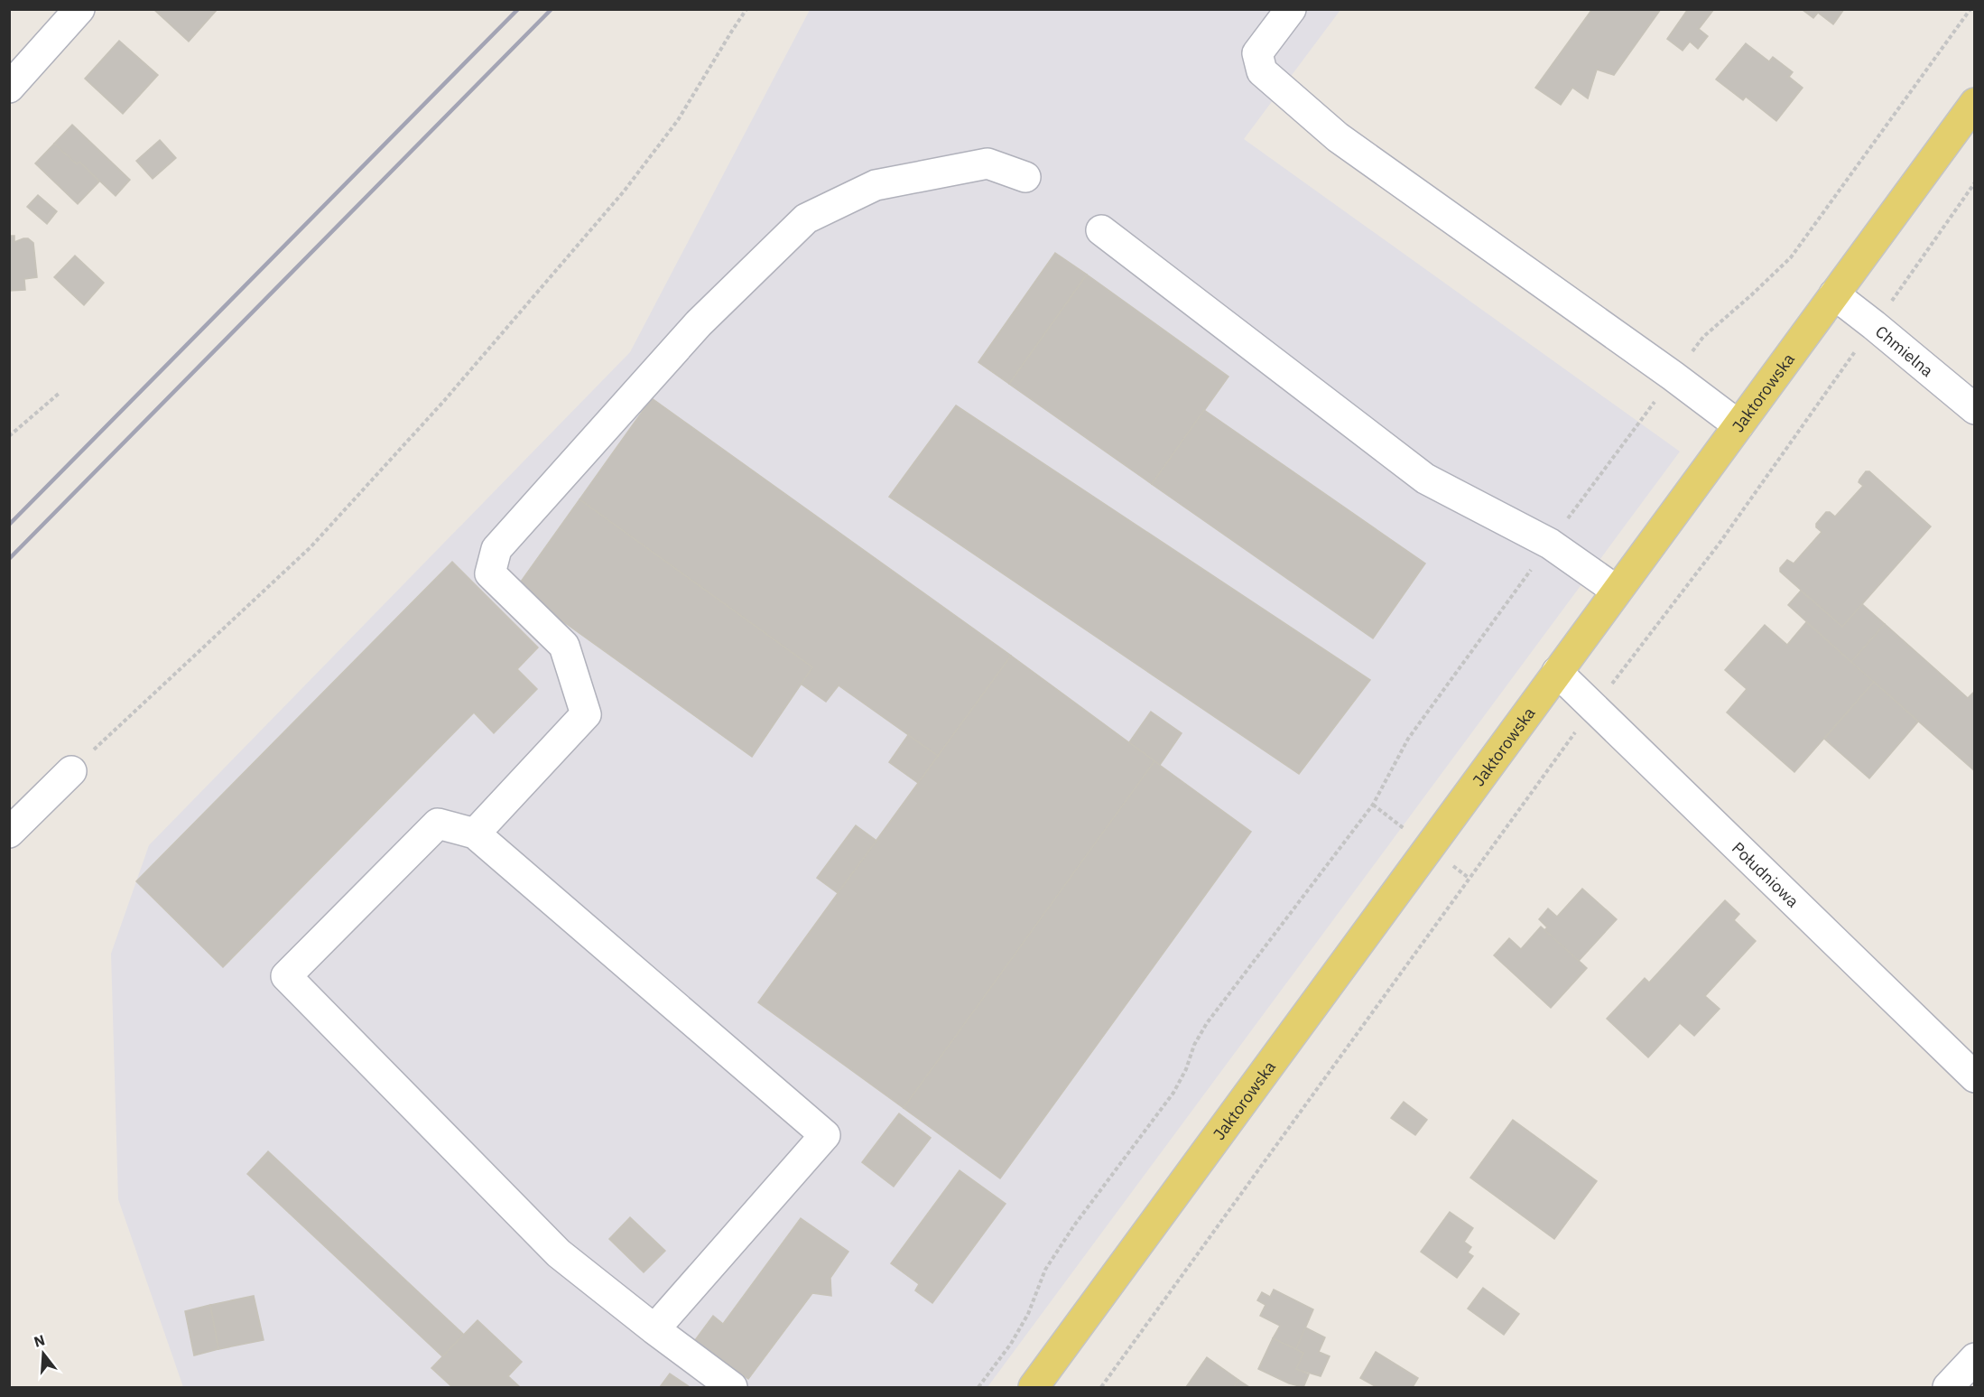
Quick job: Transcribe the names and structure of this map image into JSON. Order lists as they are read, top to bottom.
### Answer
{
  "streets": {
    "main road": ["Jaktorowska"],
    "street": ["Chmielna", "Południowa"]
  },
  "crossings": [
    ["Chmielna", "Jaktorowska"],
    ["Jaktorowska", "Południowa"]
  ],
  "north": "top"
}
